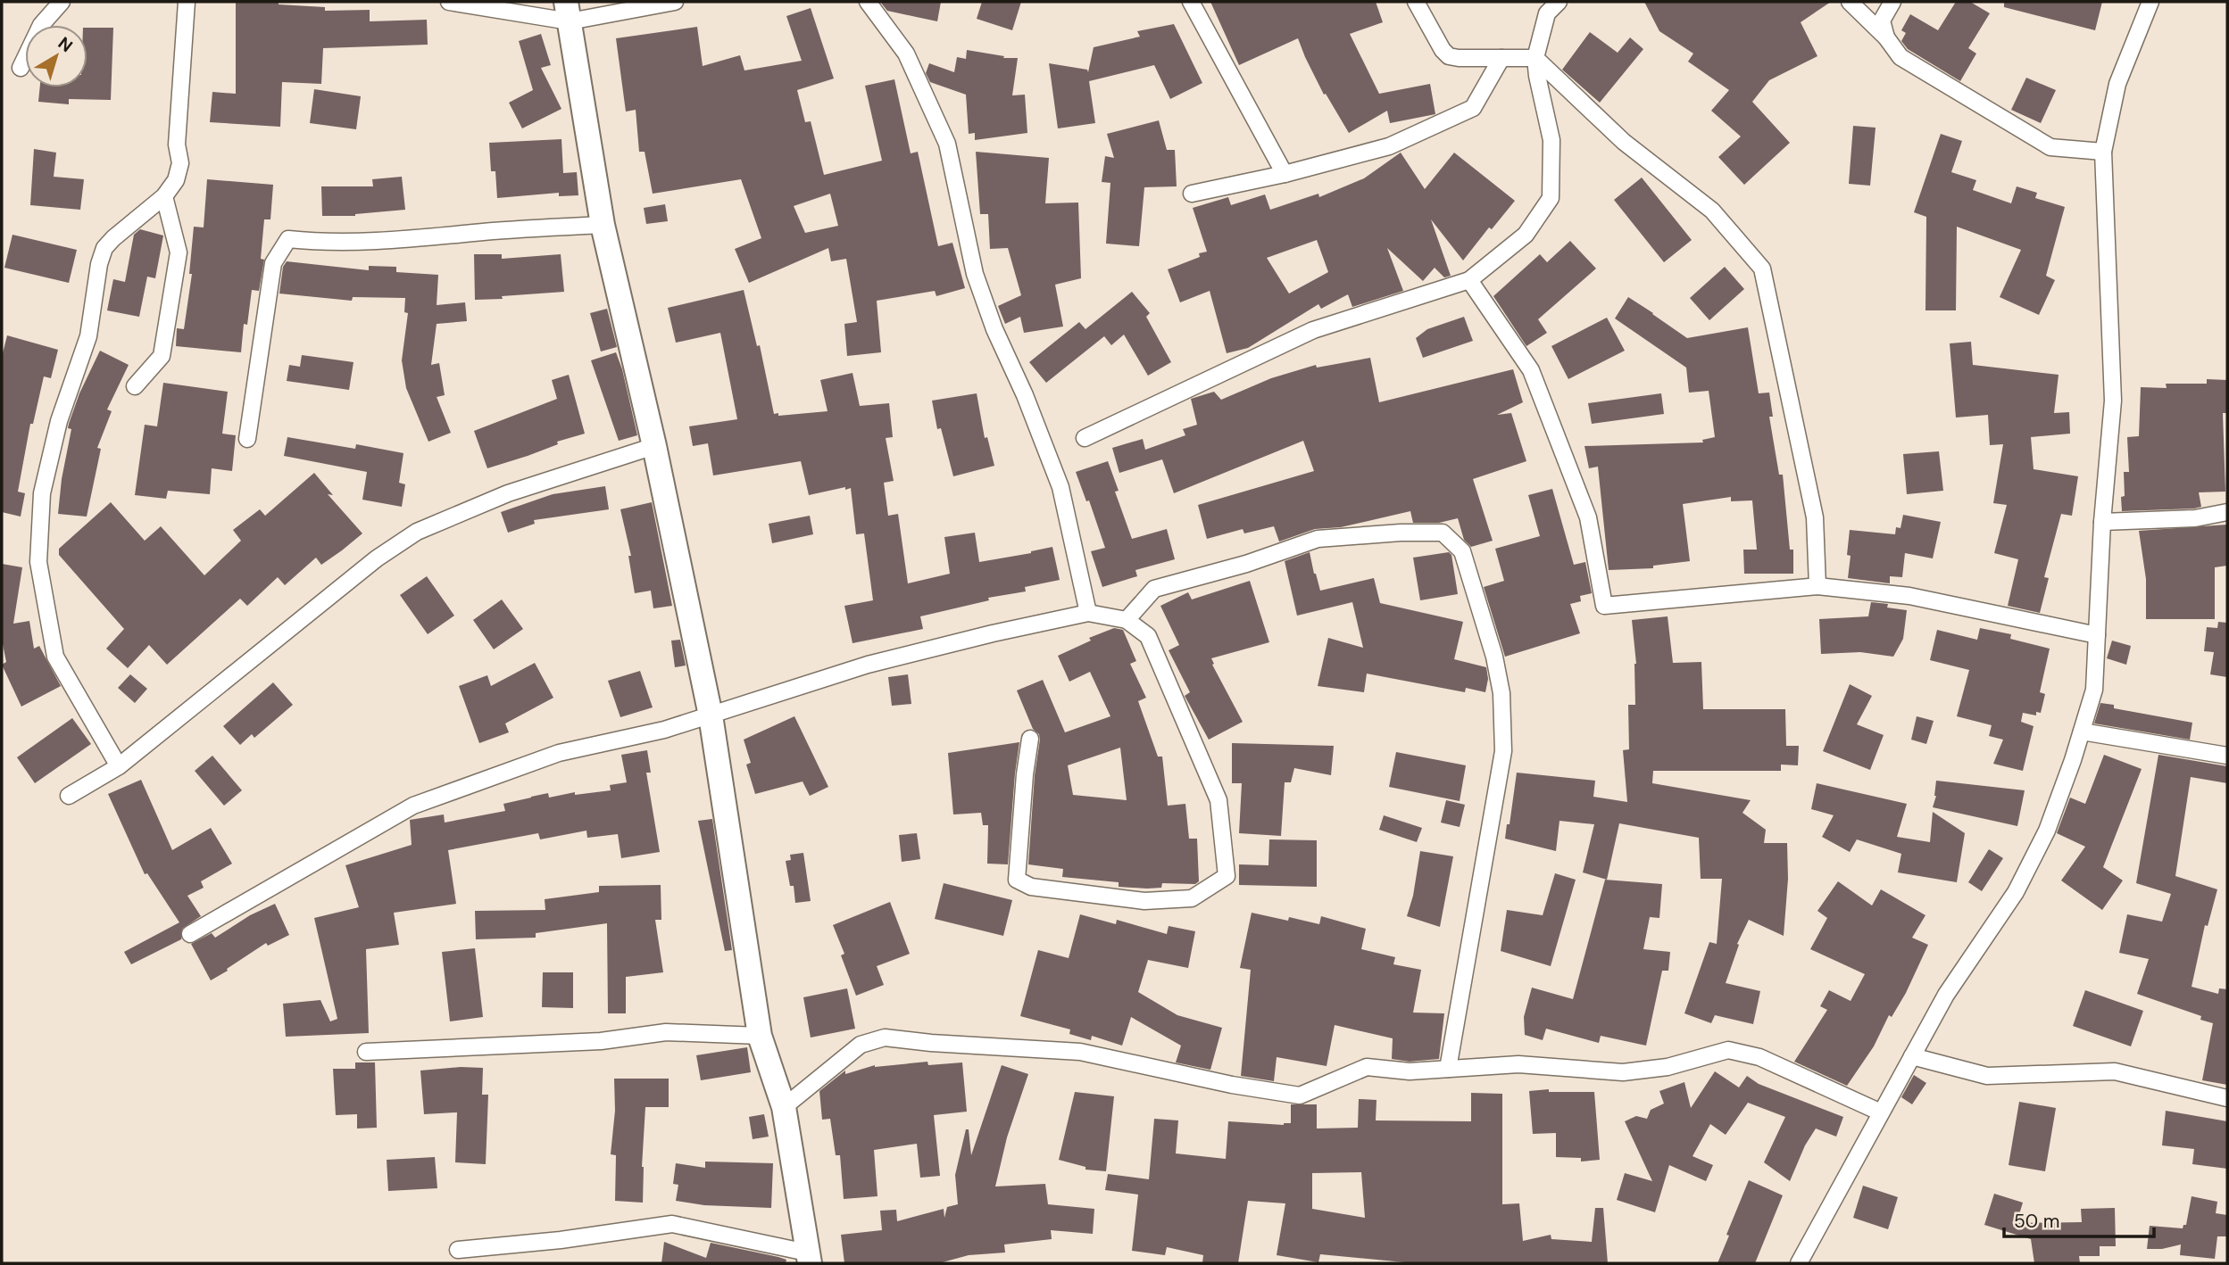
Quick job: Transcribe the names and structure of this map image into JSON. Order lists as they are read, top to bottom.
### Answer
{
  "scale_bar": "50 m",
  "north": "top right"
}
